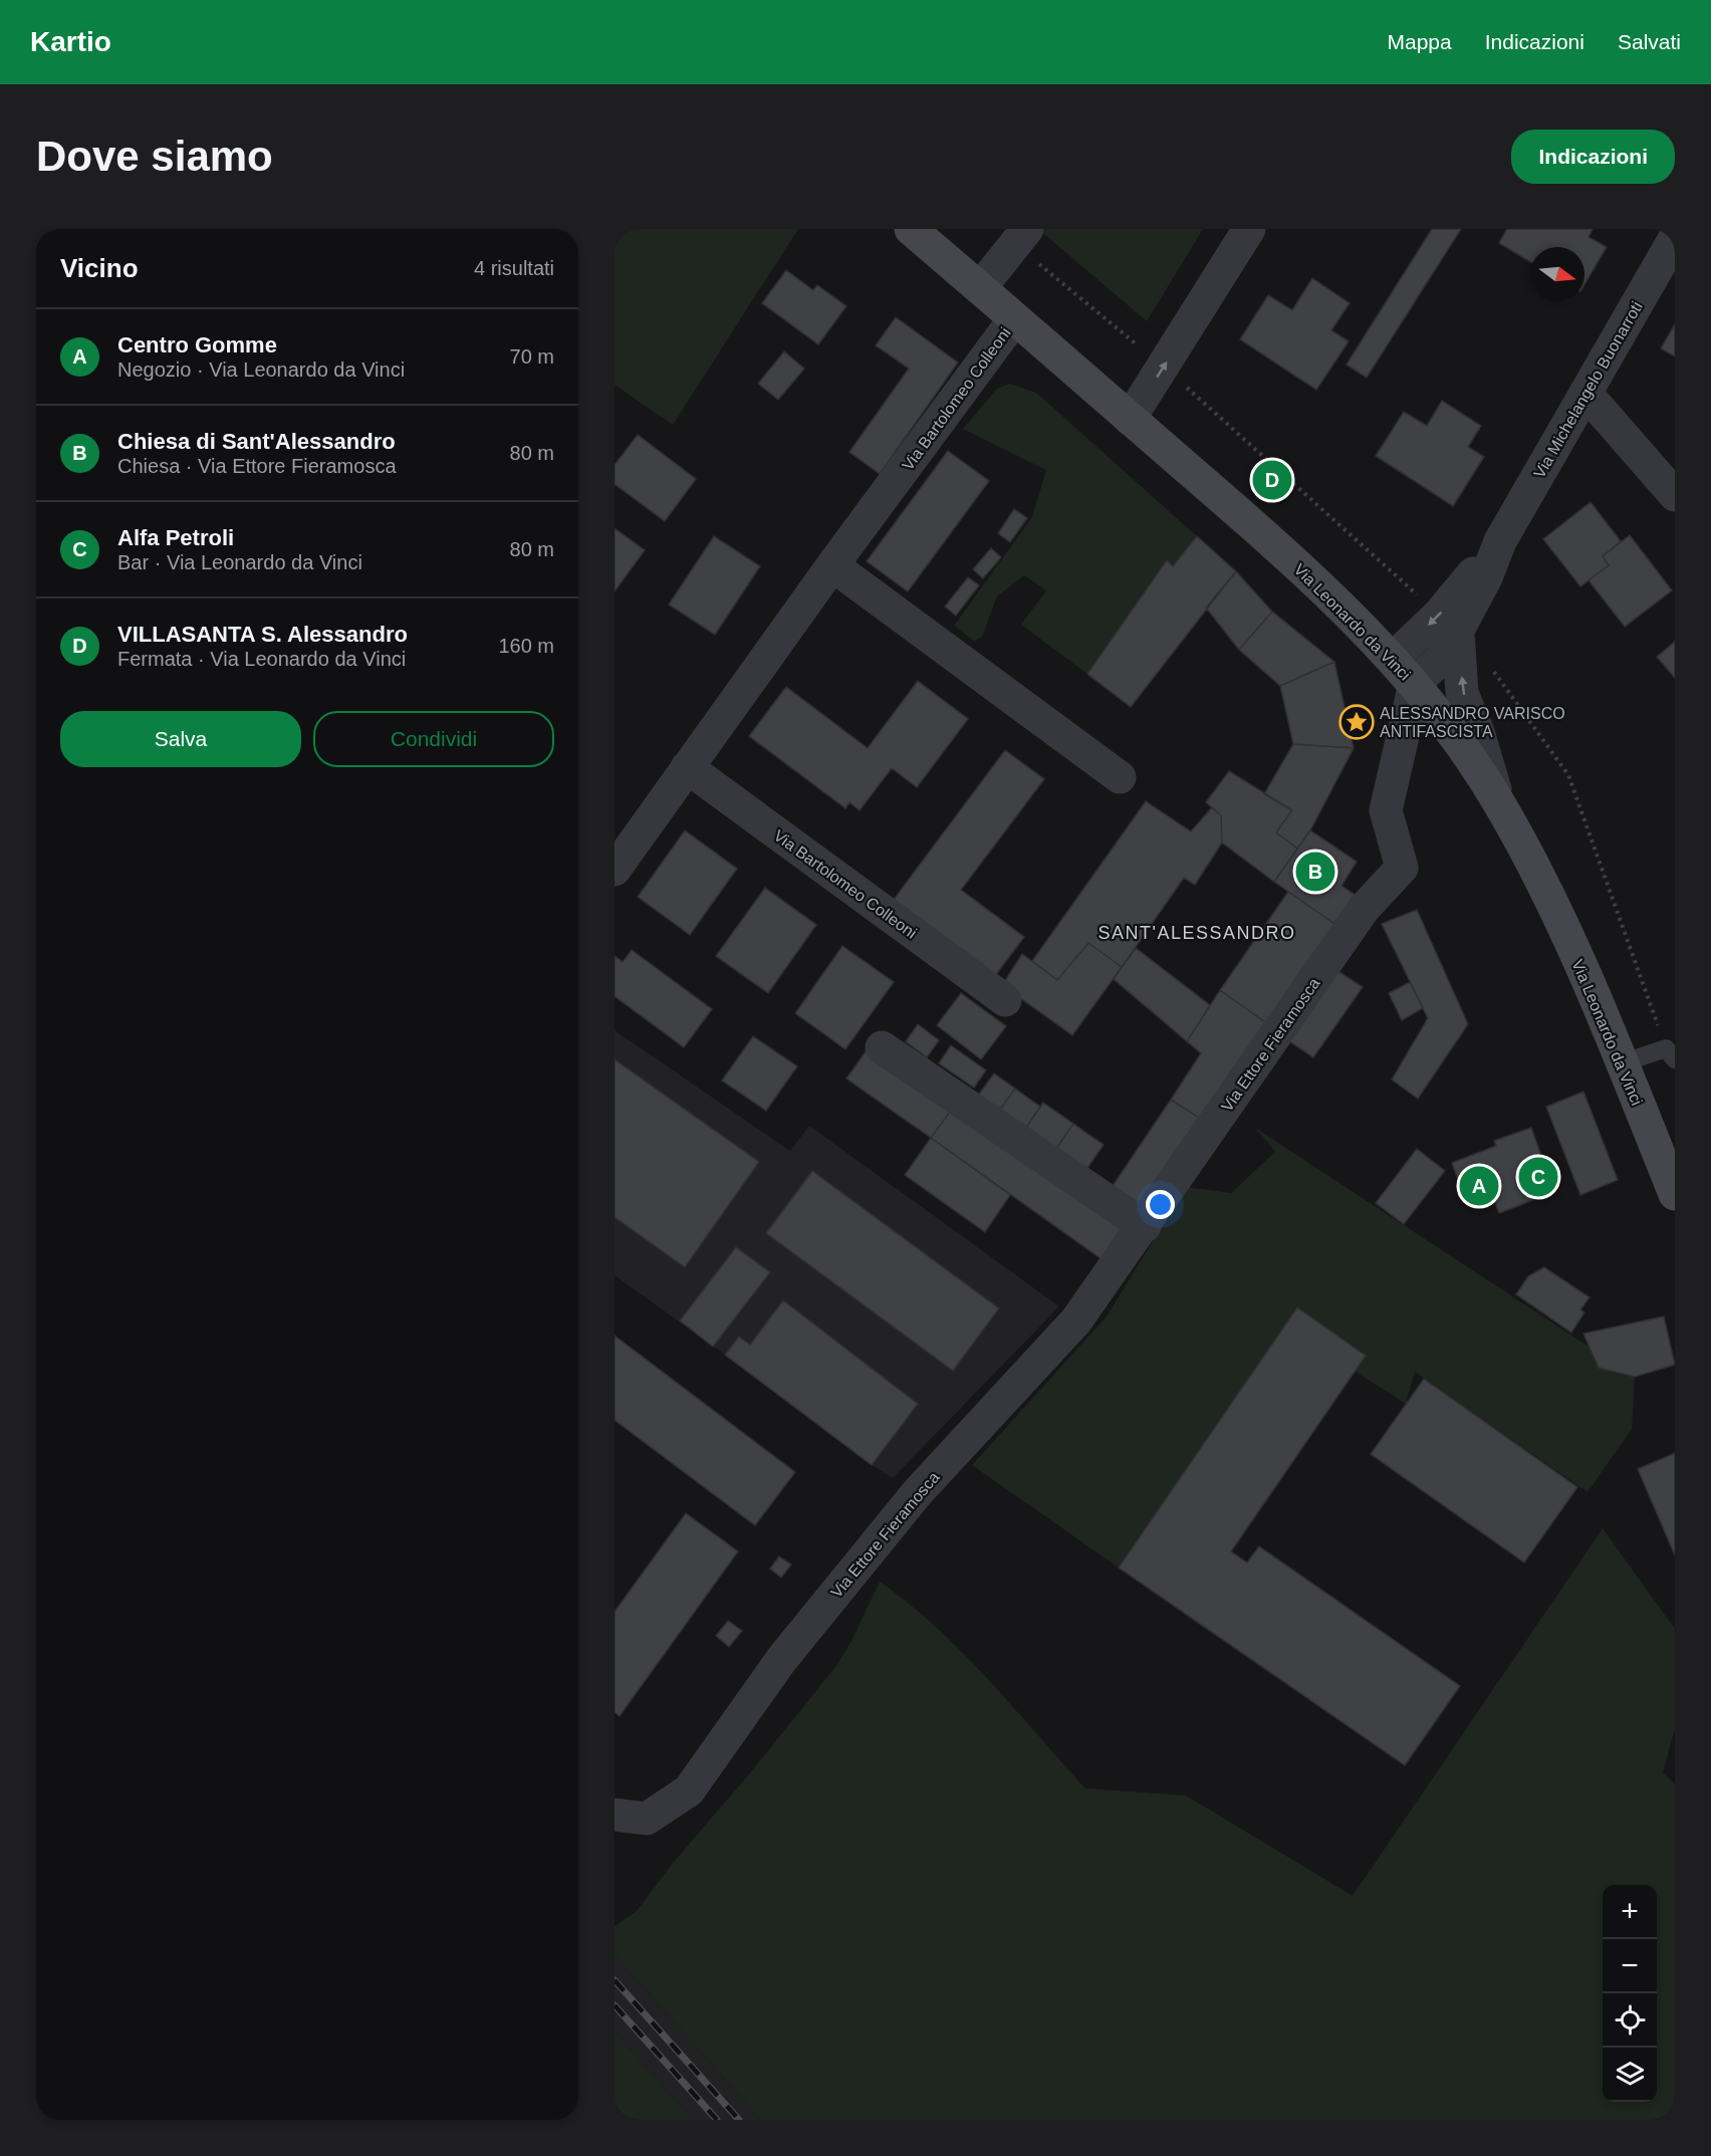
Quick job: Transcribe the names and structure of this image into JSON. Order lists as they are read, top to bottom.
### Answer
{
  "streets": {
    "main road": ["Via Leonardo da Vinci"],
    "street": ["Via Michelangelo Buonarroti", "Via Bartolomeo Colleoni", "Via Ettore Fieramosca"]
  },
  "crossings": [
    ["Via Michelangelo Buonarroti", "Via Leonardo da Vinci"],
    ["Via Michelangelo Buonarroti", "Via Ettore Fieramosca"],
    ["Via Bartolomeo Colleoni", "Via Leonardo da Vinci"],
    ["Via Leonardo da Vinci", "Via Ettore Fieramosca"]
  ],
  "districts": ["SANT'ALESSANDRO"],
  "places": {
    "place": ["ALESSANDRO VARISCO ANTIFASCISTA"]
  },
  "north": "right",
  "page": {
    "header": "Kartio",
    "nav": ["Mappa", "Indicazioni", "Salvati"],
    "buttons": [
      "Indicazioni",
      ["Salva", "Condividi"]
    ],
    "title": "Dove siamo",
    "heading": ["Vicino", "4 risultati"],
    "list": [
      {
        "mark": "A",
        "name": "Centro Gomme",
        "note": "Negozio · Via Leonardo da Vinci",
        "value": "70 m"
      },
      {
        "mark": "B",
        "name": "Chiesa di Sant'Alessandro",
        "note": "Chiesa · Via Ettore Fieramosca",
        "value": "80 m"
      },
      {
        "mark": "C",
        "name": "Alfa Petroli",
        "note": "Bar · Via Leonardo da Vinci",
        "value": "80 m"
      },
      {
        "mark": "D",
        "name": "VILLASANTA S. Alessandro",
        "note": "Fermata · Via Leonardo da Vinci",
        "value": "160 m"
      }
    ],
    "pins": [
      "D",
      "B",
      "C",
      "A"
    ],
    "map_buttons": ["+", "−"]
  }
}
